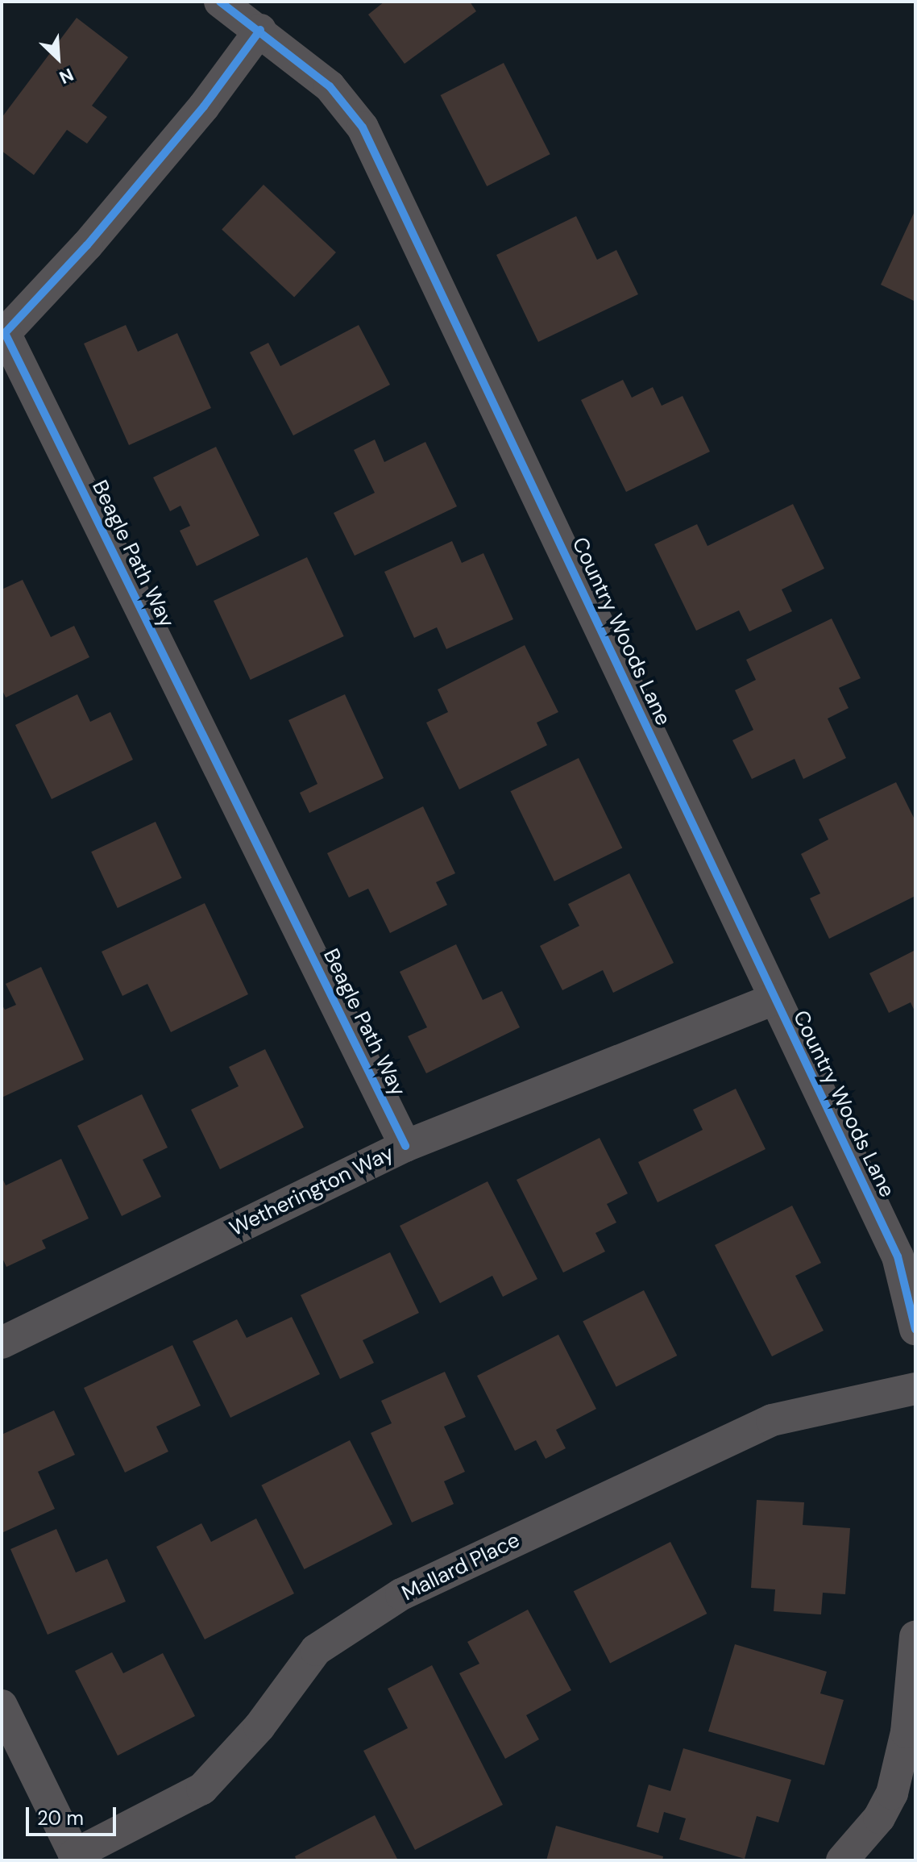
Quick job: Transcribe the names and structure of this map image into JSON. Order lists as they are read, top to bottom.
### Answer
{
  "streets": {
    "street": [
      "Beagle Path Way",
      "Country Woods Lane",
      "Wetherington Way",
      "Mallard Place"
    ]
  },
  "crossings": [
    ["Beagle Path Way", "Country Woods Lane"],
    ["Beagle Path Way", "Wetherington Way"],
    ["Country Woods Lane", "Wetherington Way"]
  ],
  "scale_bar": "20 m",
  "north": "bottom right"
}
